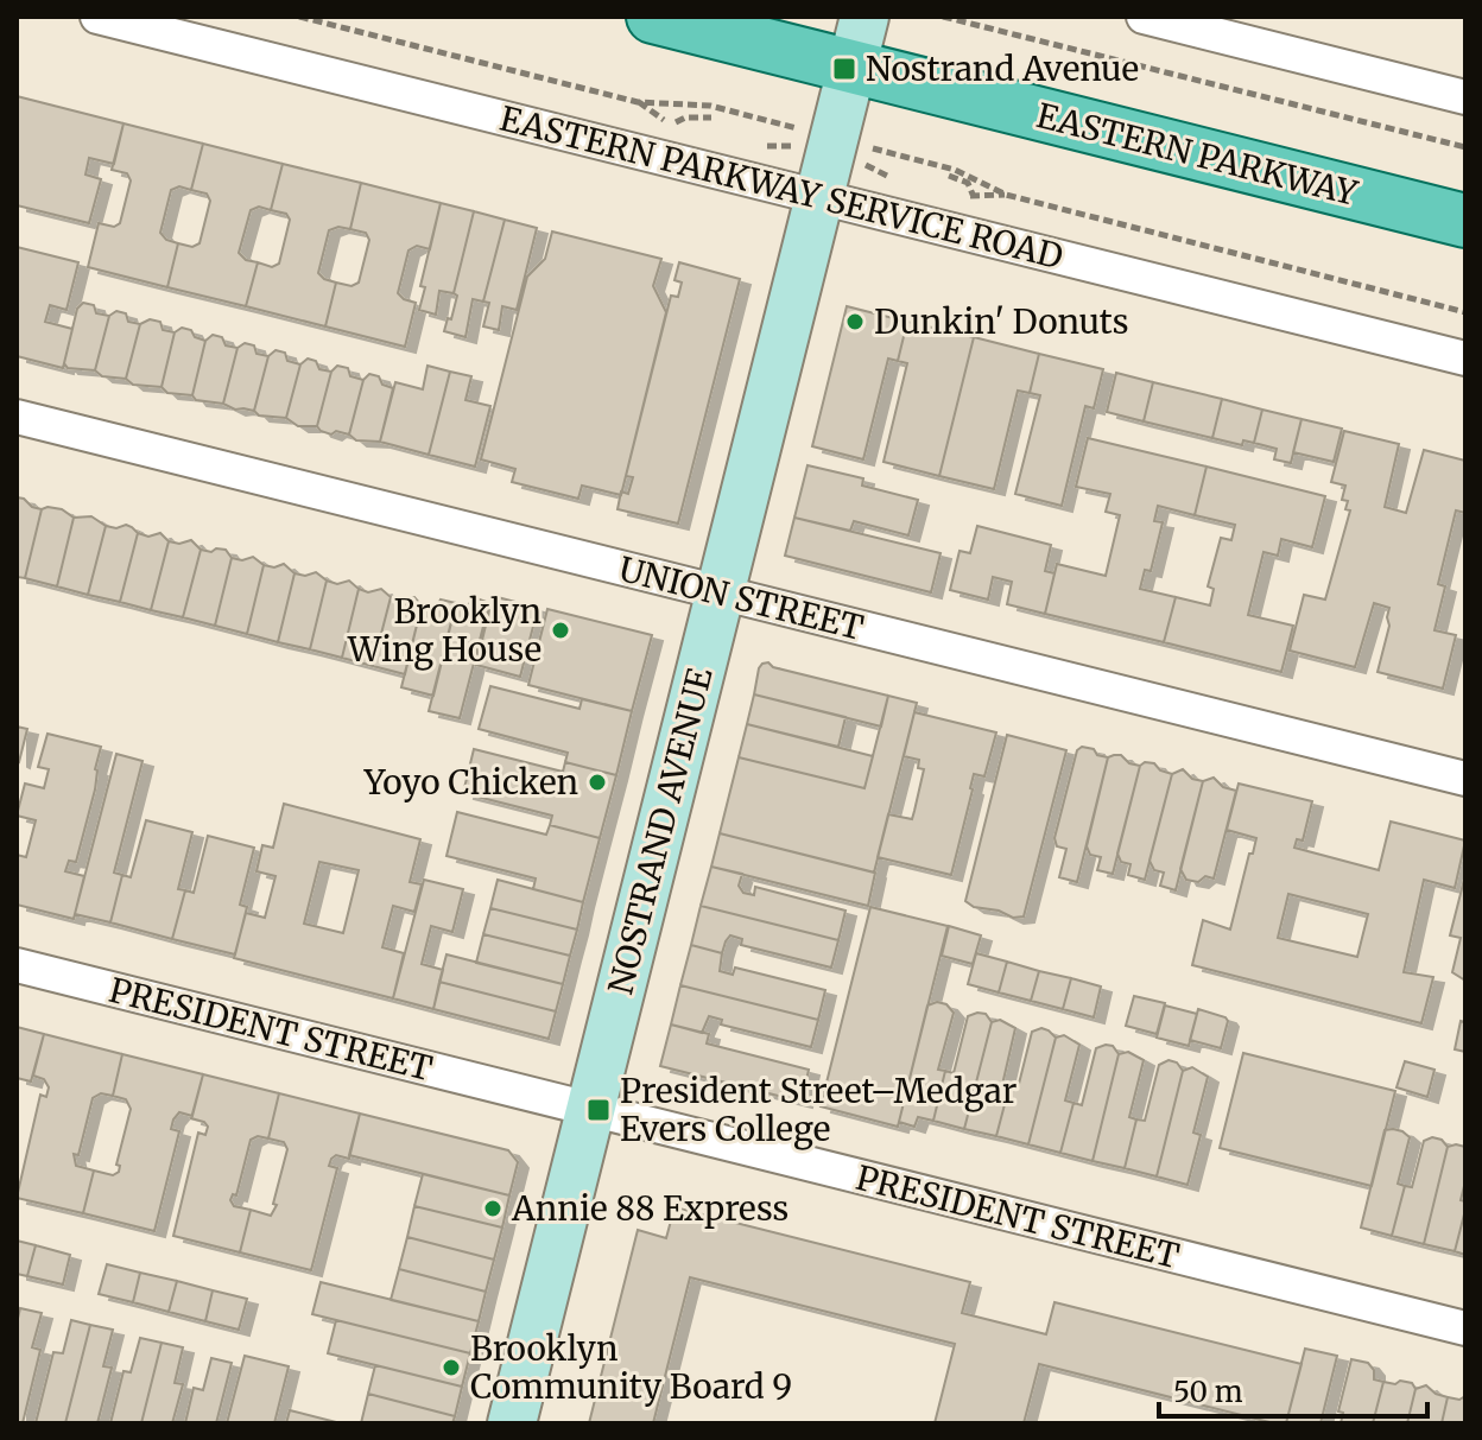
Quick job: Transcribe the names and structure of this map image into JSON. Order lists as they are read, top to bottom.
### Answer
{
  "streets": {
    "main road": ["EASTERN PARKWAY", "NOSTRAND AVENUE"],
    "street": ["EASTERN PARKWAY SERVICE ROAD", "UNION STREET", "PRESIDENT STREET"]
  },
  "crossings": [
    ["EASTERN PARKWAY", "NOSTRAND AVENUE"],
    ["EASTERN PARKWAY SERVICE ROAD", "NOSTRAND AVENUE"],
    ["UNION STREET", "NOSTRAND AVENUE"],
    ["NOSTRAND AVENUE", "PRESIDENT STREET"]
  ],
  "places": {
    "transit": ["Nostrand Avenue", "President Street–Medgar Evers College"],
    "other": [
      "Dunkin' Donuts",
      "Brooklyn Wing House",
      "Yoyo Chicken",
      "Annie 88 Express",
      "Brooklyn Community Board 9"
    ]
  },
  "scale_bar": "50 m"
}
